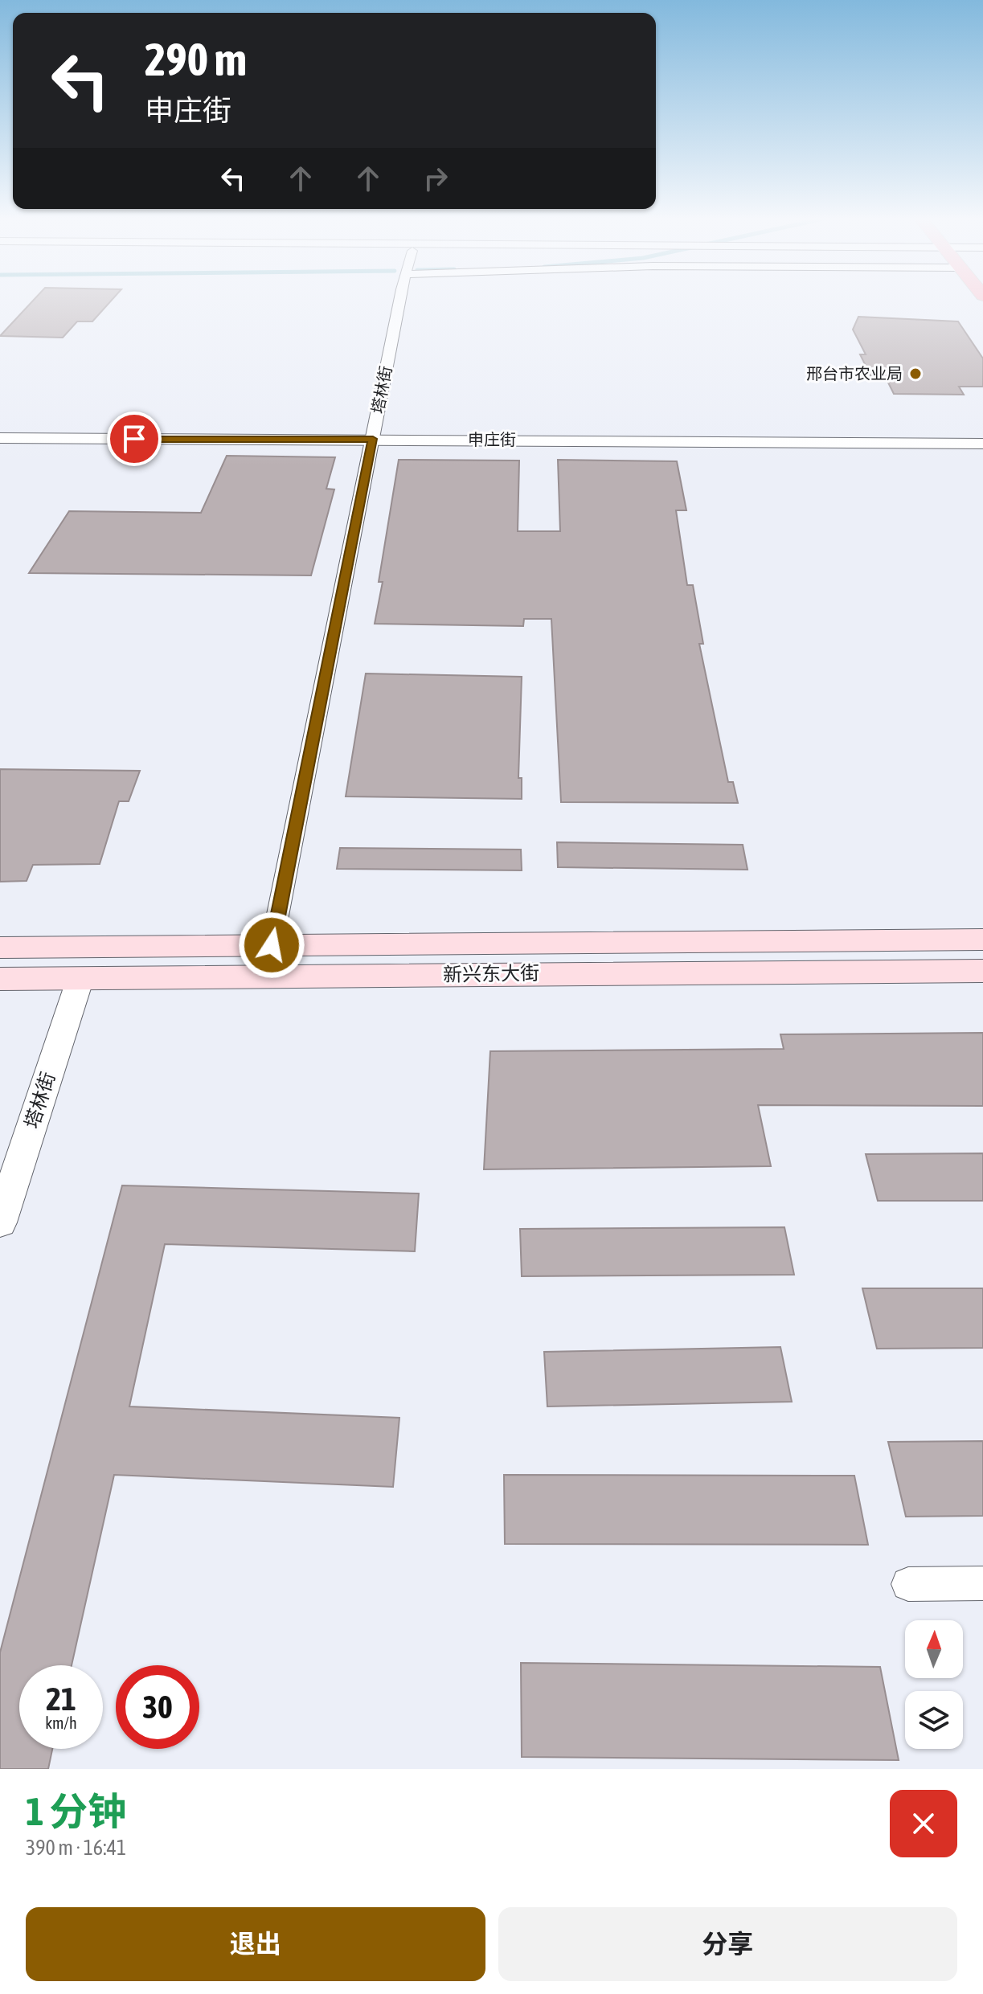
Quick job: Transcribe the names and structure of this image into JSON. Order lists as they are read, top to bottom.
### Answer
{
  "streets": {
    "main road": ["新兴东大街"],
    "street": ["塔林街", "申庄街"]
  },
  "crossings": [
    ["塔林街", "申庄街"],
    ["塔林街", "新兴东大街"]
  ],
  "places": ["邢台市农业局"],
  "north": "top",
  "page": {
    "turn": ["290 m", "申庄街"],
    "speed": "21 km/h",
    "limit": "30",
    "heading": ["1 分钟", "390 m · 16:41"],
    "buttons": ["退出", "分享"]
  }
}
